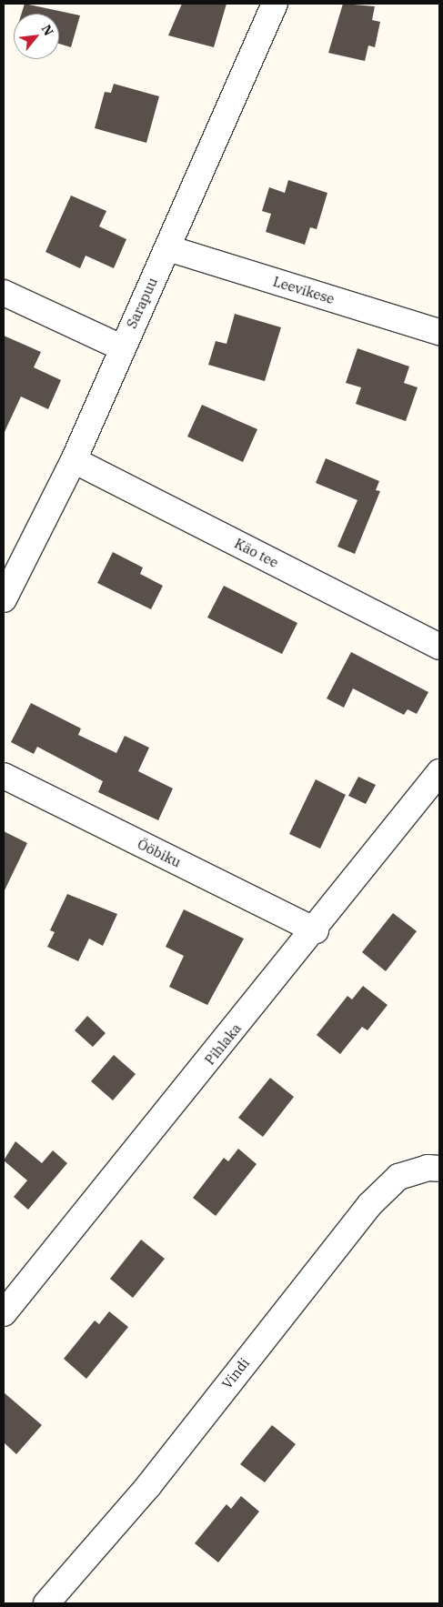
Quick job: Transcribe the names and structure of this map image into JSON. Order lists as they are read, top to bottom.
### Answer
{
  "streets": {
    "street": [
      "Leevikese",
      "Sarapuu",
      "Käo tee",
      "Ööbiku",
      "Pihlaka",
      "Vindi"
    ]
  },
  "crossings": [
    ["Leevikese", "Sarapuu"],
    ["Sarapuu", "Käo tee"],
    ["Ööbiku", "Pihlaka"]
  ],
  "north": "top right"
}
